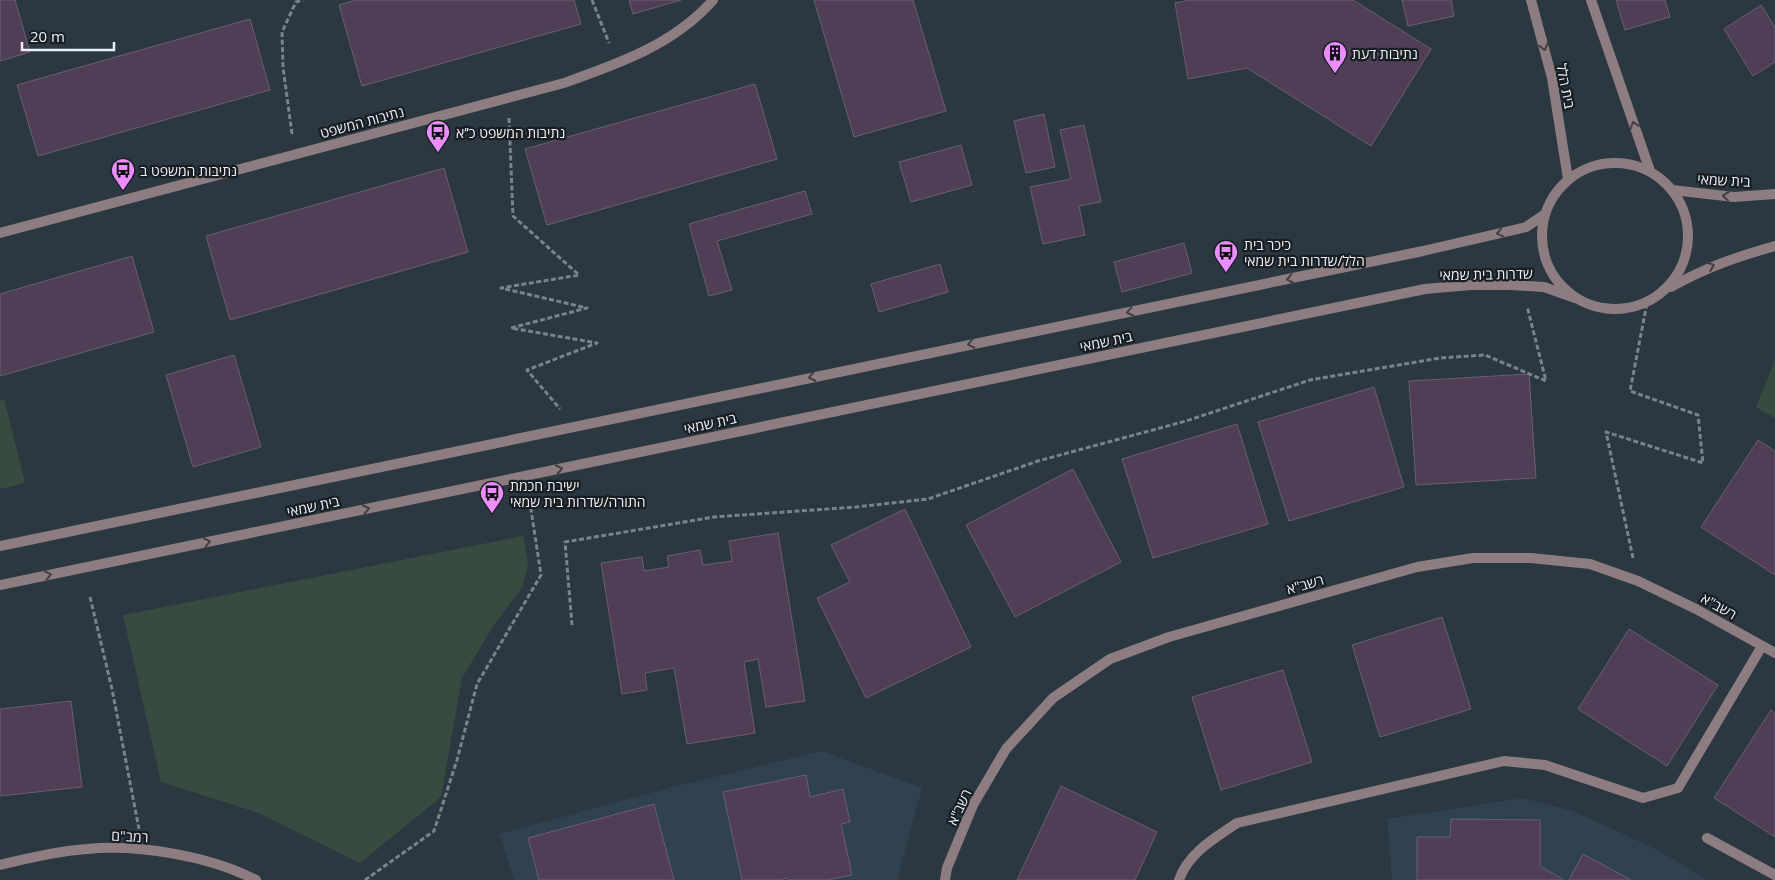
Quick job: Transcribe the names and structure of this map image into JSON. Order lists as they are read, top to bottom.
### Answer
{
  "streets": {
    "street": [
      "בית הלל",
      "נתיבות המשפט",
      "בית שמאי",
      "שדרות בית שמאי",
      "רשב\"א",
      "רמב\"ם"
    ]
  },
  "crossings": [
    ["בית הלל", "בית שמאי"],
    ["בית הלל", "שדרות בית שמאי"],
    ["בית שמאי", "שדרות בית שמאי"]
  ],
  "places": {
    "building": ["נתיבות דעת"],
    "bus stop": [
      "נתיבות המשפט כ״א",
      "נתיבות המשפט ב",
      "כיכר בית הלל/שדרות בית שמאי",
      "ישיבת חכמת התורה/שדרות בית שמאי"
    ]
  },
  "scale_bar": "20 m"
}
